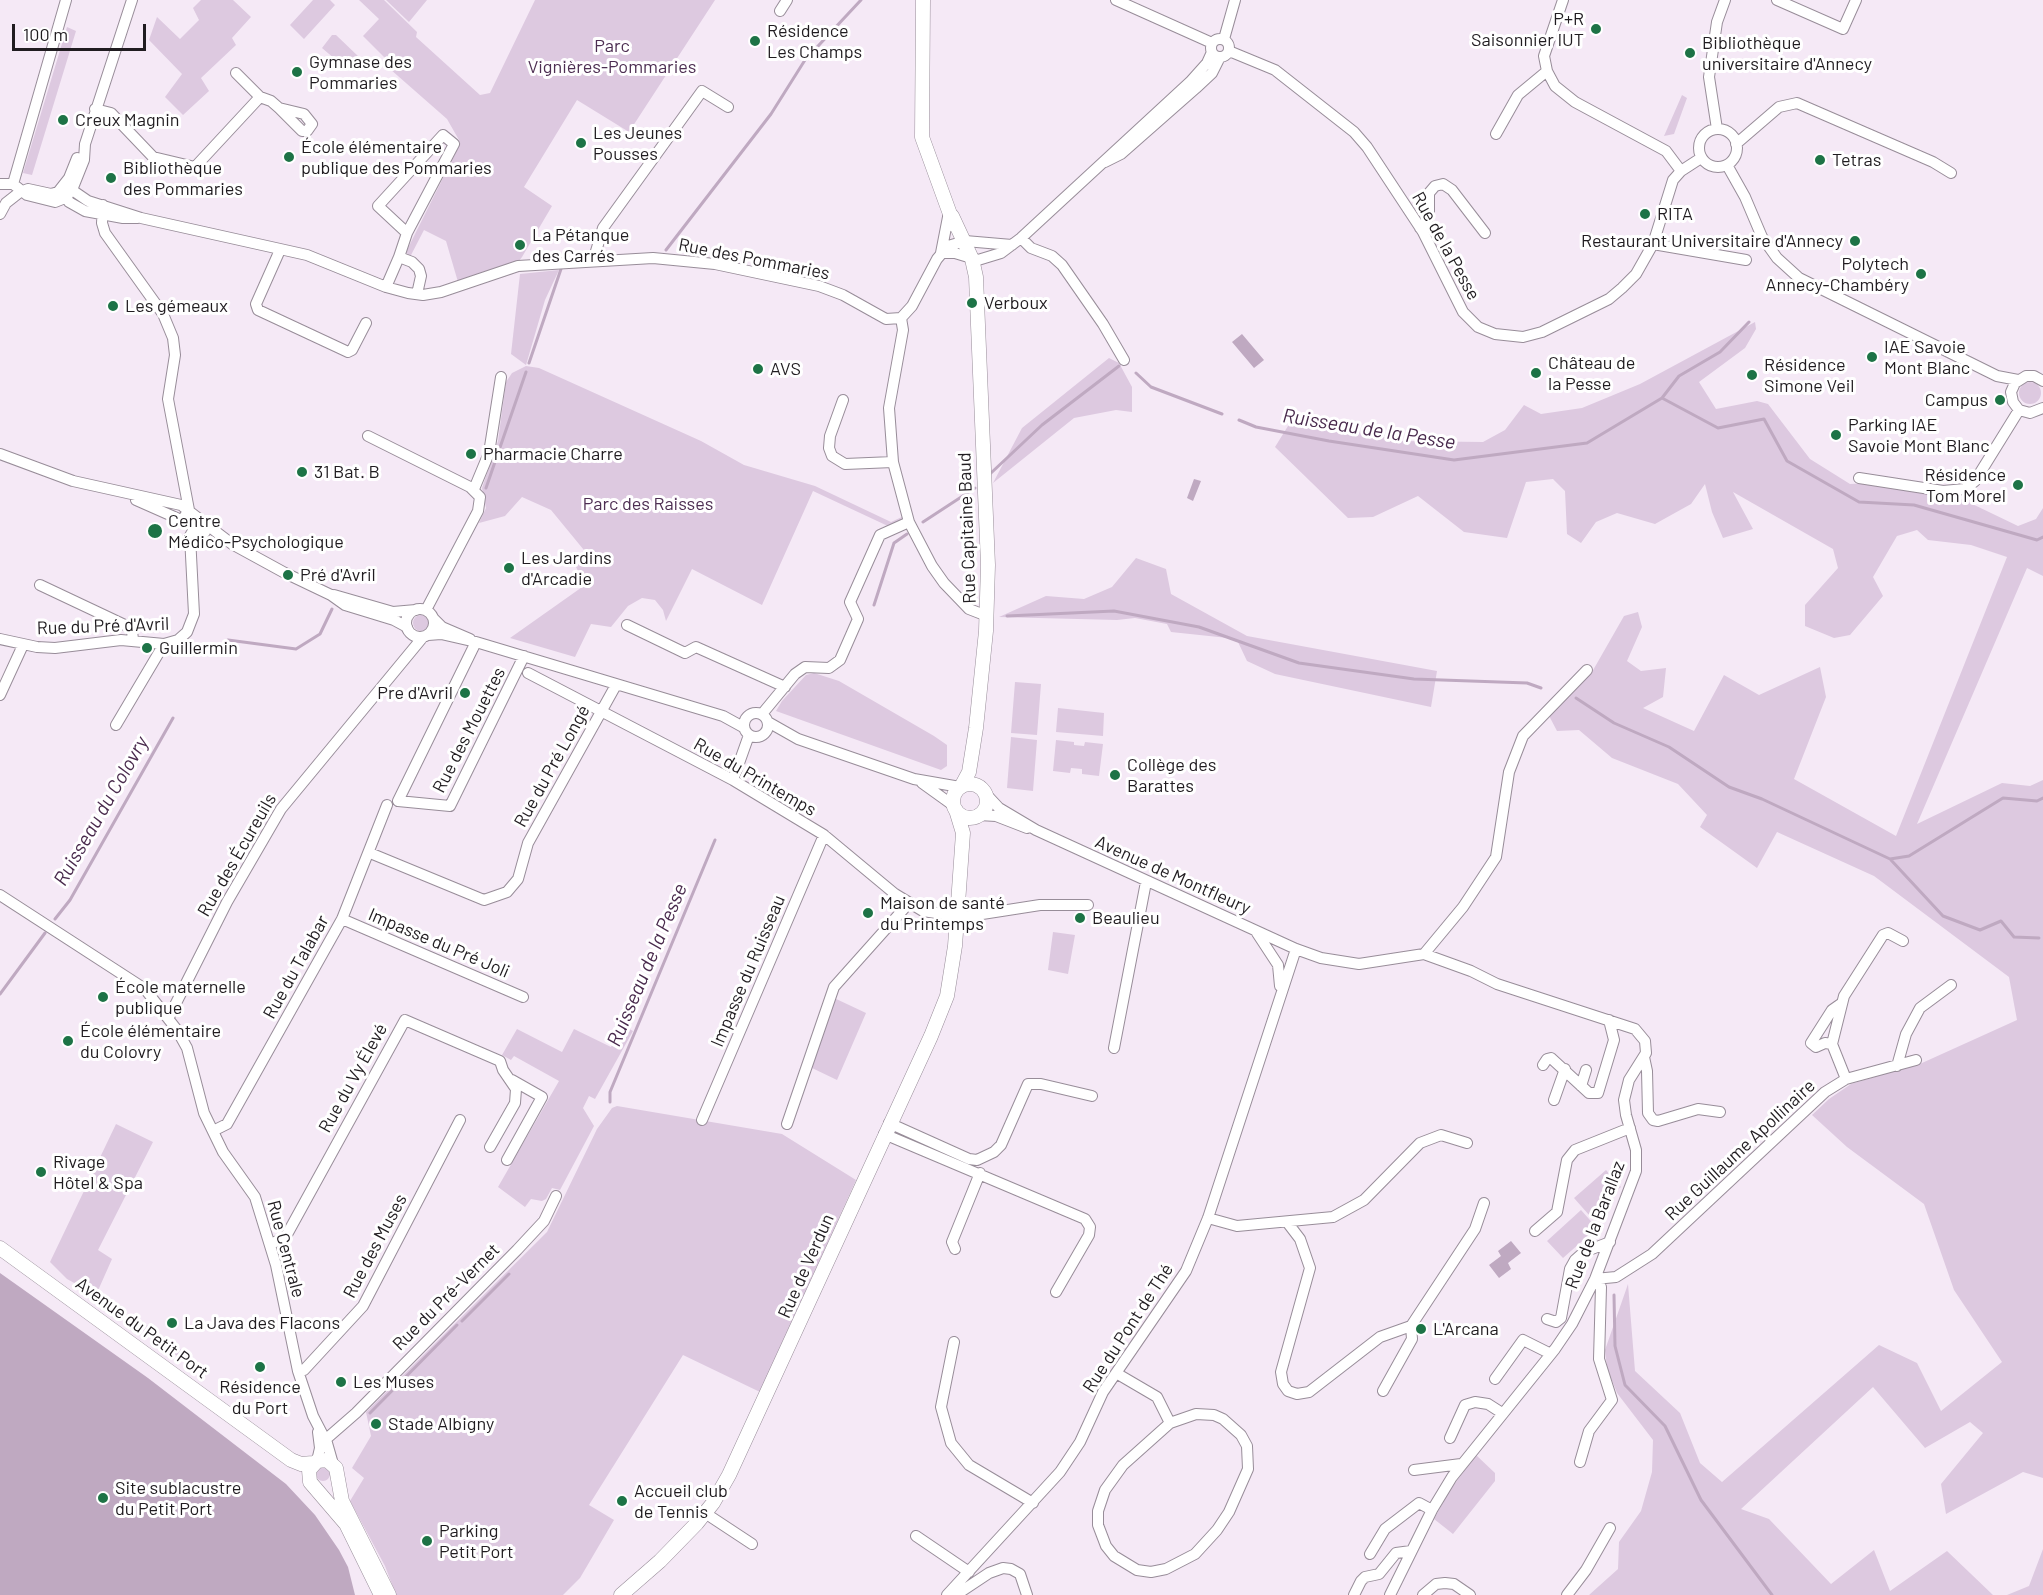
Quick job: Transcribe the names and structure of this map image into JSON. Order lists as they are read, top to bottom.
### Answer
{
  "streets": {
    "main road": ["Rue Capitaine Baud", "Rue de Verdun", "Avenue du Petit Port"],
    "street": [
      "Rue de la Pesse",
      "Rue des Pommaries",
      "Rue du Pré d'Avril",
      "Rue des Mouettes",
      "Rue du Pré Longé",
      "Rue du Printemps",
      "Rue des Écureuils",
      "Avenue de Montfleury",
      "Impasse du Pré Joli",
      "Rue du Talabar",
      "Impasse du Ruisseau",
      "Rue du Vy Élevé",
      "Rue Guillaume Apollinaire",
      "Rue de la Barallaz",
      "Rue des Muses",
      "Rue Centrale",
      "Rue du Pré-Vernet",
      "Rue du Pont de Thé"
    ]
  },
  "crossings": [
    ["Rue Capitaine Baud", "Avenue de Montfleury"],
    ["Rue Capitaine Baud", "Rue de Verdun"],
    ["Rue des Mouettes", "Rue du Pré Longé"],
    ["Rue des Mouettes", "Rue des Écureuils"],
    ["Rue du Pré Longé", "Rue du Printemps"],
    ["Rue du Pré Longé", "Rue du Talabar"],
    ["Rue du Printemps", "Impasse du Ruisseau"],
    ["Rue du Printemps", "Rue de Verdun"],
    ["Rue des Écureuils", "Rue Centrale"],
    ["Avenue de Montfleury", "Rue de Verdun"],
    ["Avenue de Montfleury", "Rue du Pont de Thé"],
    ["Impasse du Pré Joli", "Rue du Talabar"],
    ["Rue du Talabar", "Rue Centrale"],
    ["Rue du Vy Élevé", "Rue Centrale"],
    ["Rue Guillaume Apollinaire", "Rue de la Barallaz"],
    ["Rue des Muses", "Rue Centrale"],
    ["Rue Centrale", "Rue du Pré-Vernet"],
    ["Rue Centrale", "Avenue du Petit Port"]
  ],
  "water": ["Ruisseau de la Pesse", "Ruisseau du Colovry"],
  "parks": ["Parc Vignières-Pommaries", "Parc des Raisses"],
  "places": [
    "P+R Saisonnier IUT",
    "Résidence Les Champs",
    "Bibliothèque universitaire d'Annecy",
    "Gymnase des Pommaries",
    "Creux Magnin",
    "Les Jeunes Pousses",
    "École élémentaire publique des Pommaries",
    "Tetras",
    "Bibliothèque des Pommaries",
    "RITA",
    "Restaurant Universitaire d'Annecy",
    "La Pétanque des Carrés",
    "Polytech Annecy-Chambéry",
    "Verboux",
    "Les gémeaux",
    "IAE Savoie Mont Blanc",
    "AVS",
    "Château de la Pesse",
    "Résidence Simone Veil",
    "Campus",
    "Parking IAE Savoie Mont Blanc",
    "Pharmacie Charre",
    "31 Bat. B",
    "Résidence Tom Morel",
    "Centre Médico-Psychologique",
    "Les Jardins d'Arcadie",
    "Pré d'Avril",
    "Guillermin",
    "Pre d'Avril",
    "Collège des Barattes",
    "Maison de santé du Printemps",
    "Beaulieu",
    "École maternelle publique",
    "École élémentaire du Colovry",
    "Rivage Hôtel & Spa",
    "La Java des Flacons",
    "L'Arcana",
    "Résidence du Port",
    "Les Muses",
    "Stade Albigny",
    "Site sublacustre du Petit Port",
    "Accueil club de Tennis",
    "Parking Petit Port"
  ],
  "scale_bar": "100 m"
}
